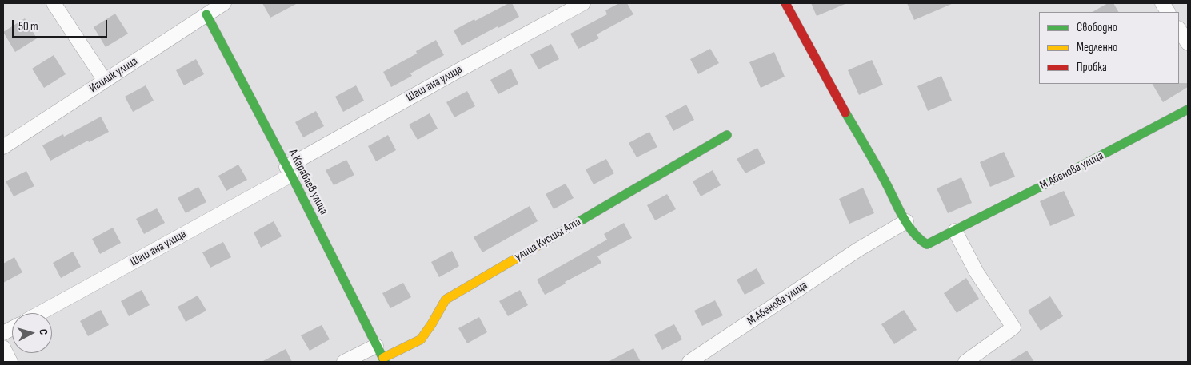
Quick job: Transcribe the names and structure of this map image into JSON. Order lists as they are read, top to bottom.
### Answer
{
  "streets": {
    "street": [
      "Игилик улица",
      "Шаш ана улица",
      "М.Абенова улица",
      "А.Карабаев улица",
      "улица Кусшы Ата"
    ]
  },
  "crossings": [
    ["Игилик улица", "А.Карабаев улица"],
    ["Шаш ана улица", "А.Карабаев улица"],
    ["А.Карабаев улица", "улица Кусшы Ата"]
  ],
  "legend": ["Свободно", "Медленно", "Пробка"],
  "scale_bar": "50 m",
  "north": "right"
}
